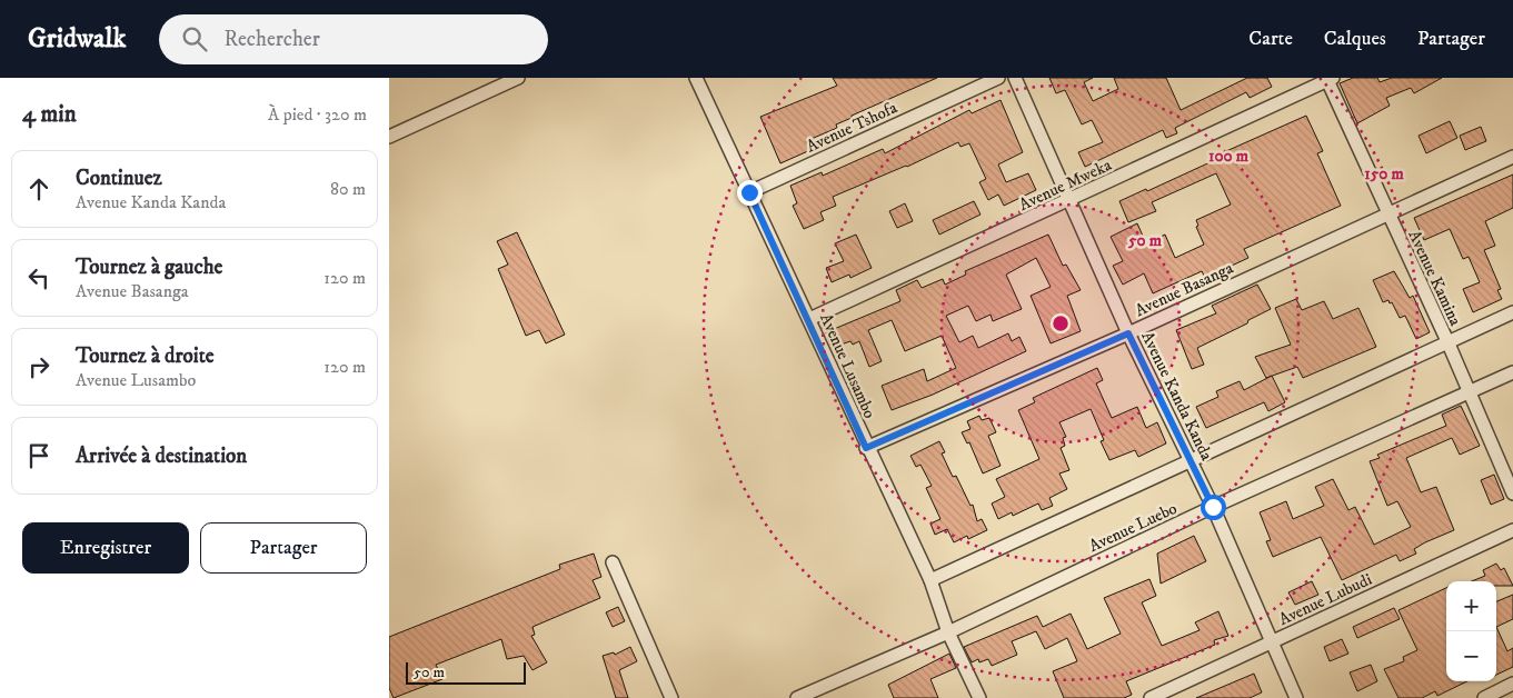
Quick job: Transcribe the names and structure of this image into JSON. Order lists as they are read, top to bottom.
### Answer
{
  "streets": {
    "street": [
      "Avenue Tshofa",
      "Avenue Mweka",
      "Avenue Kamina",
      "Avenue Basanga",
      "Avenue Lusambo",
      "Avenue Kanda Kanda",
      "Avenue Luebo",
      "Avenue Lubudi"
    ]
  },
  "crossings": [
    ["Avenue Tshofa", "Avenue Lusambo"],
    ["Avenue Mweka", "Avenue Kamina"],
    ["Avenue Mweka", "Avenue Lusambo"],
    ["Avenue Mweka", "Avenue Kanda Kanda"],
    ["Avenue Kamina", "Avenue Basanga"],
    ["Avenue Kamina", "Avenue Luebo"],
    ["Avenue Basanga", "Avenue Lusambo"],
    ["Avenue Basanga", "Avenue Kanda Kanda"],
    ["Avenue Lusambo", "Avenue Luebo"],
    ["Avenue Kanda Kanda", "Avenue Luebo"],
    ["Avenue Kanda Kanda", "Avenue Lubudi"]
  ],
  "scale_bar": "50 m",
  "page": {
    "header": "Gridwalk",
    "search": "Rechercher",
    "nav": ["Carte", "Calques", "Partager"],
    "heading": ["4 min", "À pied · 320 m"],
    "list": [
      ["Continuez", "Avenue Kanda Kanda", "80 m"],
      ["Tournez à gauche", "Avenue Basanga", "120 m"],
      ["Tournez à droite", "Avenue Lusambo", "120 m"],
      "Arrivée à destination"
    ],
    "buttons": ["Enregistrer", "Partager"],
    "map_buttons": ["+", "−"],
    "scale": "50 m"
  },
  "rings": ["100 m", "150 m", "50 m"]
}
